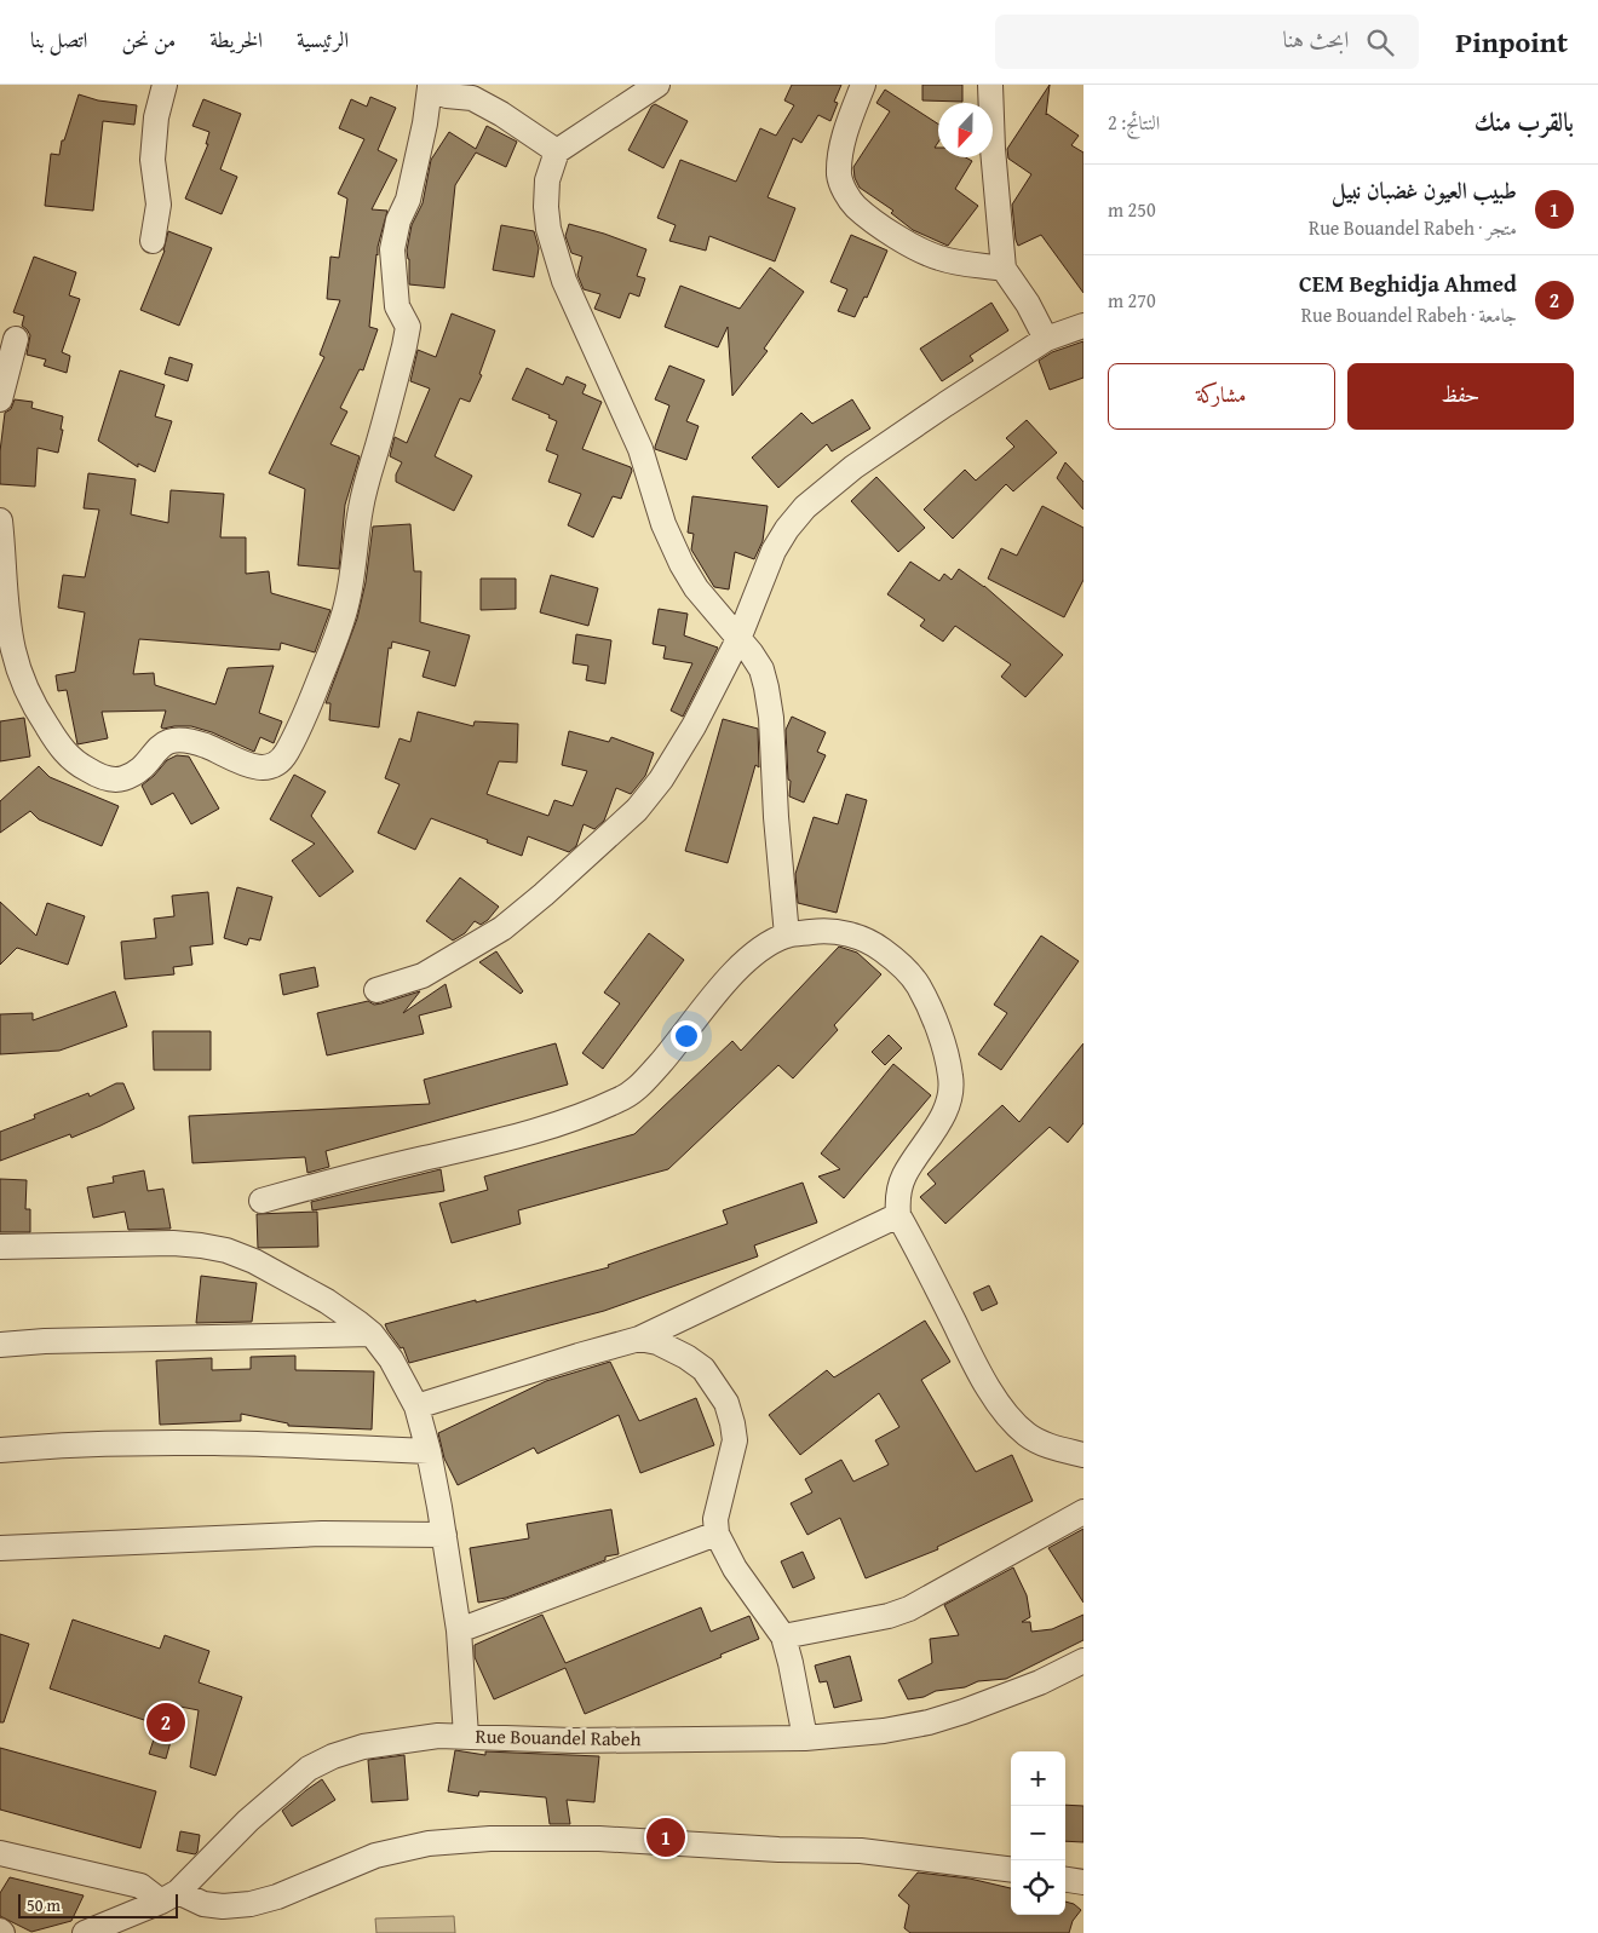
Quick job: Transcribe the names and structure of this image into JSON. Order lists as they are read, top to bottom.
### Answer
{
  "streets": {
    "street": ["Rue Bouandel Rabeh"]
  },
  "scale_bar": "50 m",
  "north": "bottom",
  "page": {
    "header": "Pinpoint",
    "search": "ابحث هنا",
    "nav": [
      "الرئيسية",
      "الخريطة",
      "من نحن",
      "اتصل بنا"
    ],
    "heading": ["بالقرب منك", "النتائج: 2"],
    "list": [
      {
        "mark": "1",
        "name": "طبيب العيون غضبان نبيل",
        "note": "متجر · Rue Bouandel Rabeh",
        "value": "250 m"
      },
      {
        "mark": "2",
        "name": "CEM Beghidja Ahmed",
        "note": "جامعة · Rue Bouandel Rabeh",
        "value": "270 m"
      }
    ],
    "buttons": ["حفظ", "مشاركة"],
    "pins": ["2", "1"],
    "map_buttons": ["+", "−"],
    "scale": "50 m"
  }
}
